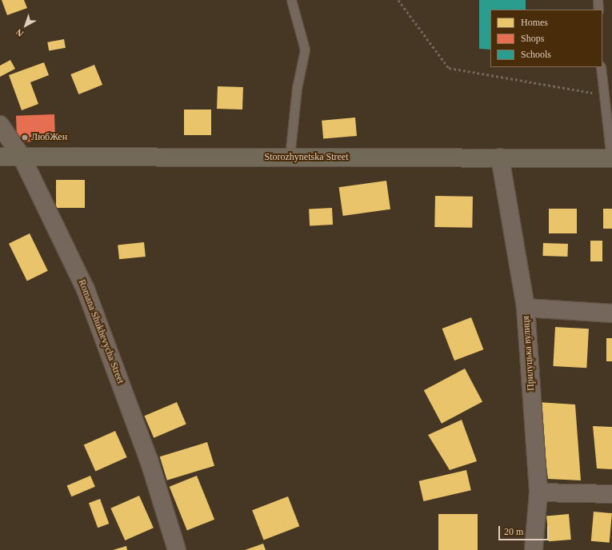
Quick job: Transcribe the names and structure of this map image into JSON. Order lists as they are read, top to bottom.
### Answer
{
  "streets": {
    "main road": ["Storozhynetska Street"],
    "street": ["Romana Shukhevycha Street", "Прилуцька вулиця"]
  },
  "crossings": [
    ["Storozhynetska Street", "Romana Shukhevycha Street"],
    ["Storozhynetska Street", "Прилуцька вулиця"]
  ],
  "places": ["ЛюбЖен"],
  "legend": ["Homes", "Shops", "Schools"],
  "scale_bar": "20 m",
  "north": "bottom left"
}
